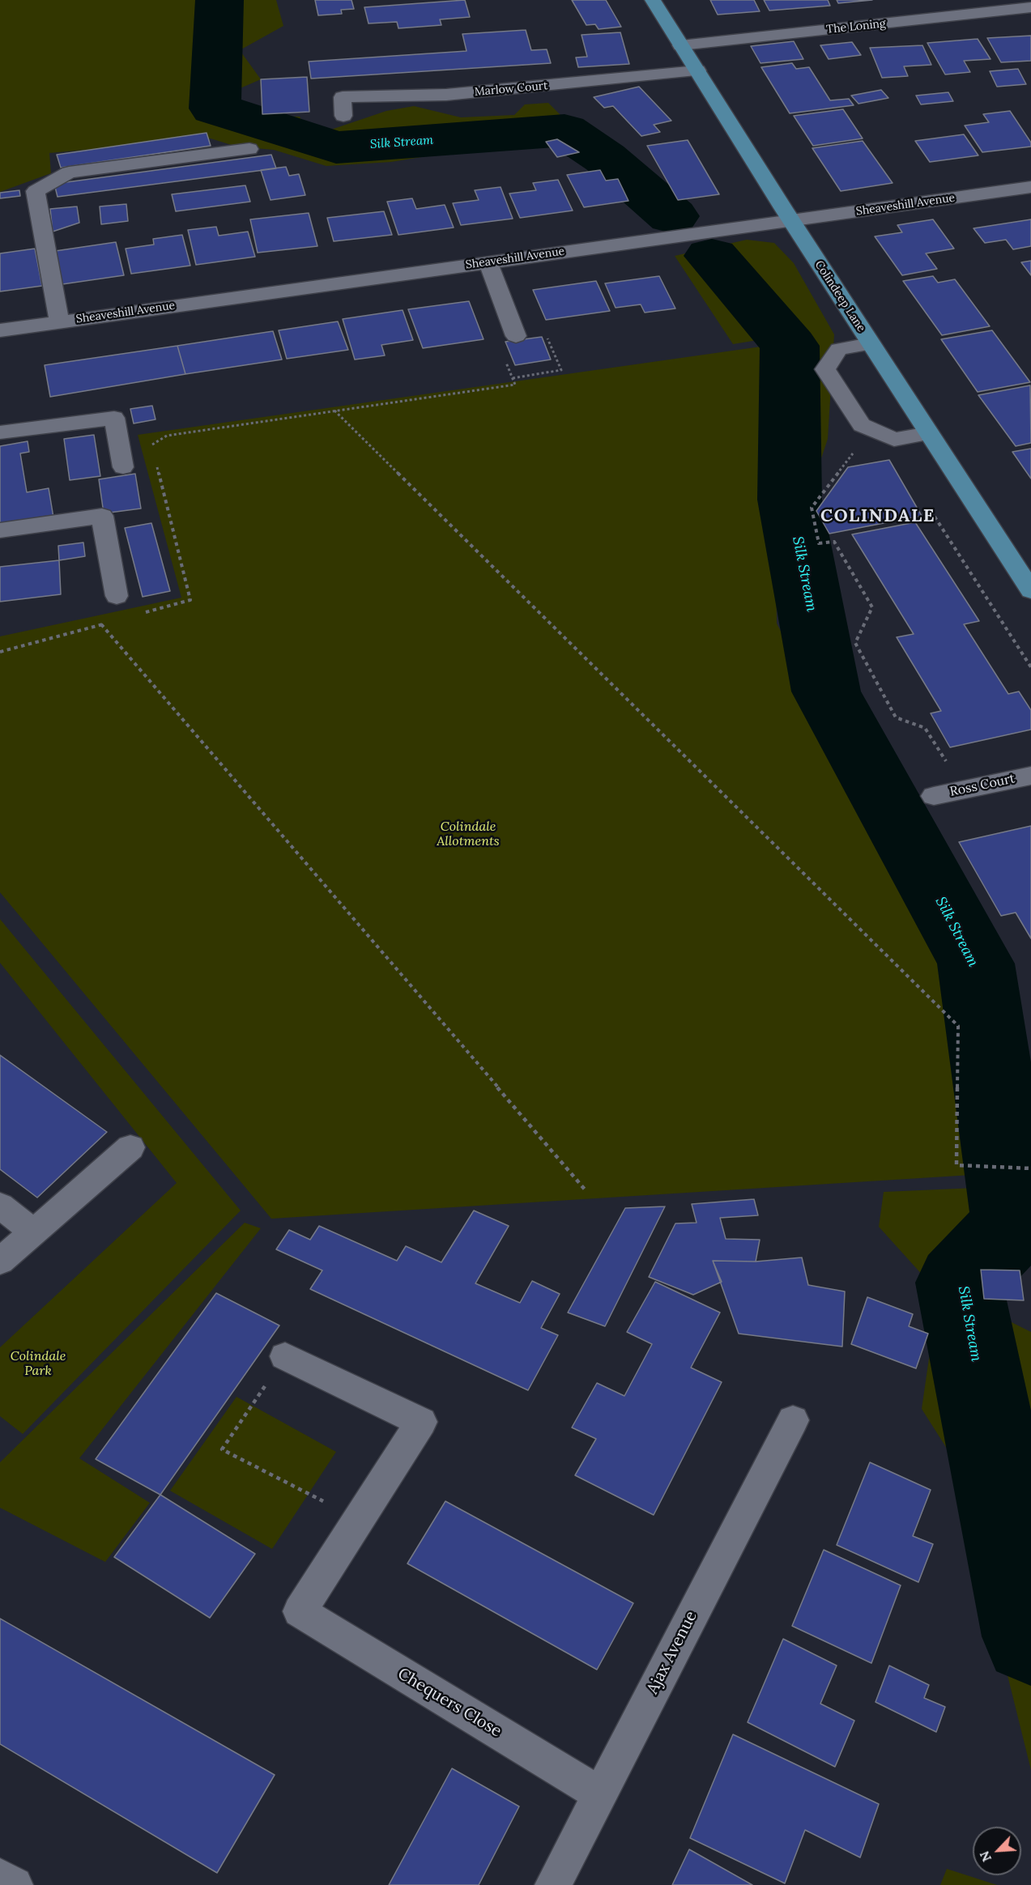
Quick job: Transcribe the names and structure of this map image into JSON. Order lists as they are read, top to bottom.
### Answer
{
  "streets": {
    "main road": ["Colindeep Lane"],
    "street": [
      "The Loning",
      "Marlow Court",
      "Sheaveshill Avenue",
      "Ross Court",
      "Ajax Avenue",
      "Chequers Close"
    ]
  },
  "crossings": [
    ["The Loning", "Colindeep Lane"],
    ["Marlow Court", "Colindeep Lane"],
    ["Sheaveshill Avenue", "Colindeep Lane"],
    ["Ajax Avenue", "Chequers Close"]
  ],
  "districts": ["COLINDALE"],
  "water": ["Silk Stream"],
  "parks": ["Colindale Allotments", "Colindale Park"],
  "north": "bottom left"
}
